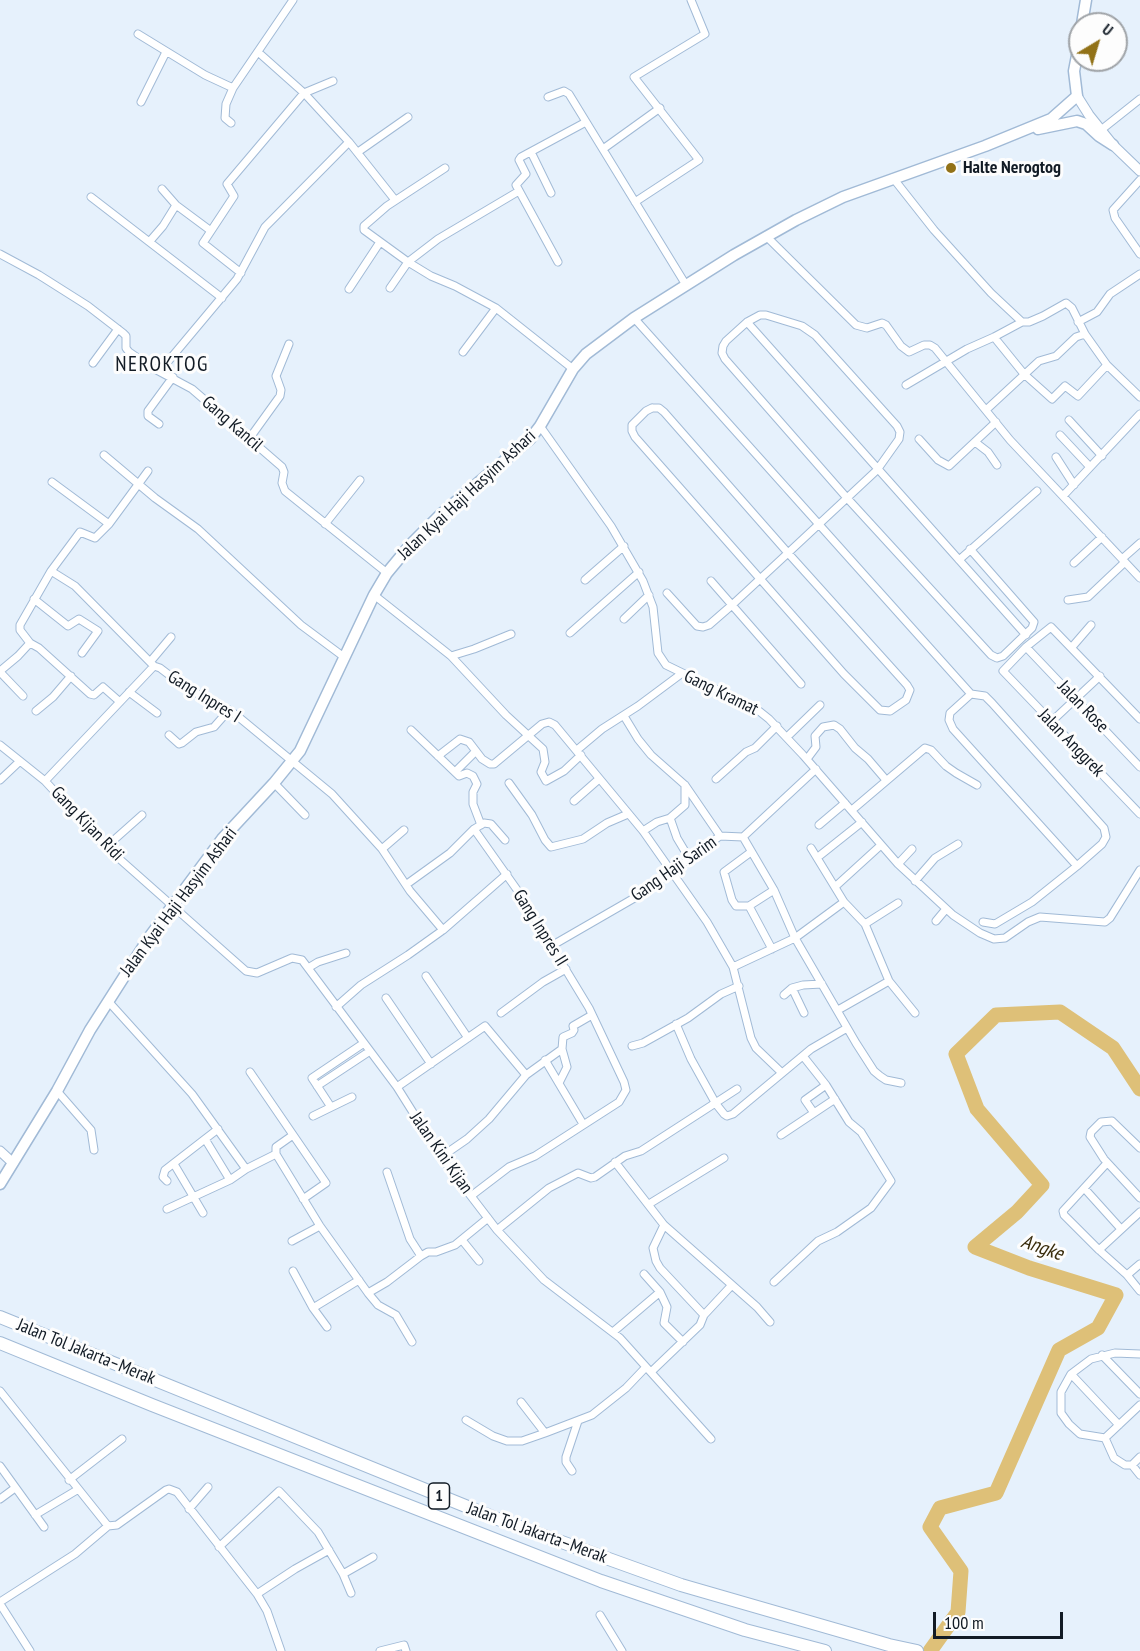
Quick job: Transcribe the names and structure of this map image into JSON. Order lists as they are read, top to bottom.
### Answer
{
  "streets": {
    "highway": ["Jalan Tol Jakarta–Merak", "1"],
    "main road": ["Jalan Kyai Haji Hasyim Ashari"],
    "street": [
      "Gang Kancil",
      "Gang Kramat",
      "Gang Inpres I",
      "Jalan Rose",
      "Jalan Anggrek",
      "Gang Kijan Ridi",
      "Gang Haji Sarim",
      "Gang Inpres II",
      "Jalan Kini Kijan"
    ]
  },
  "crossings": [
    ["Gang Kancil", "Jalan Kyai Haji Hasyim Ashari"],
    ["Jalan Kyai Haji Hasyim Ashari", "Gang Kramat"],
    ["Jalan Kyai Haji Hasyim Ashari", "Gang Inpres I"],
    ["Jalan Kyai Haji Hasyim Ashari", "Gang Kijan Ridi"],
    ["Gang Kramat", "Gang Haji Sarim"],
    ["Gang Inpres I", "Gang Kijan Ridi"],
    ["Jalan Rose", "Jalan Anggrek"],
    ["Gang Haji Sarim", "Gang Inpres II"],
    ["Gang Inpres II", "Jalan Kini Kijan"]
  ],
  "districts": ["NEROKTOG"],
  "water": ["Angke"],
  "places": ["Halte Nerogtog"],
  "scale_bar": "100 m",
  "north": "top right"
}
